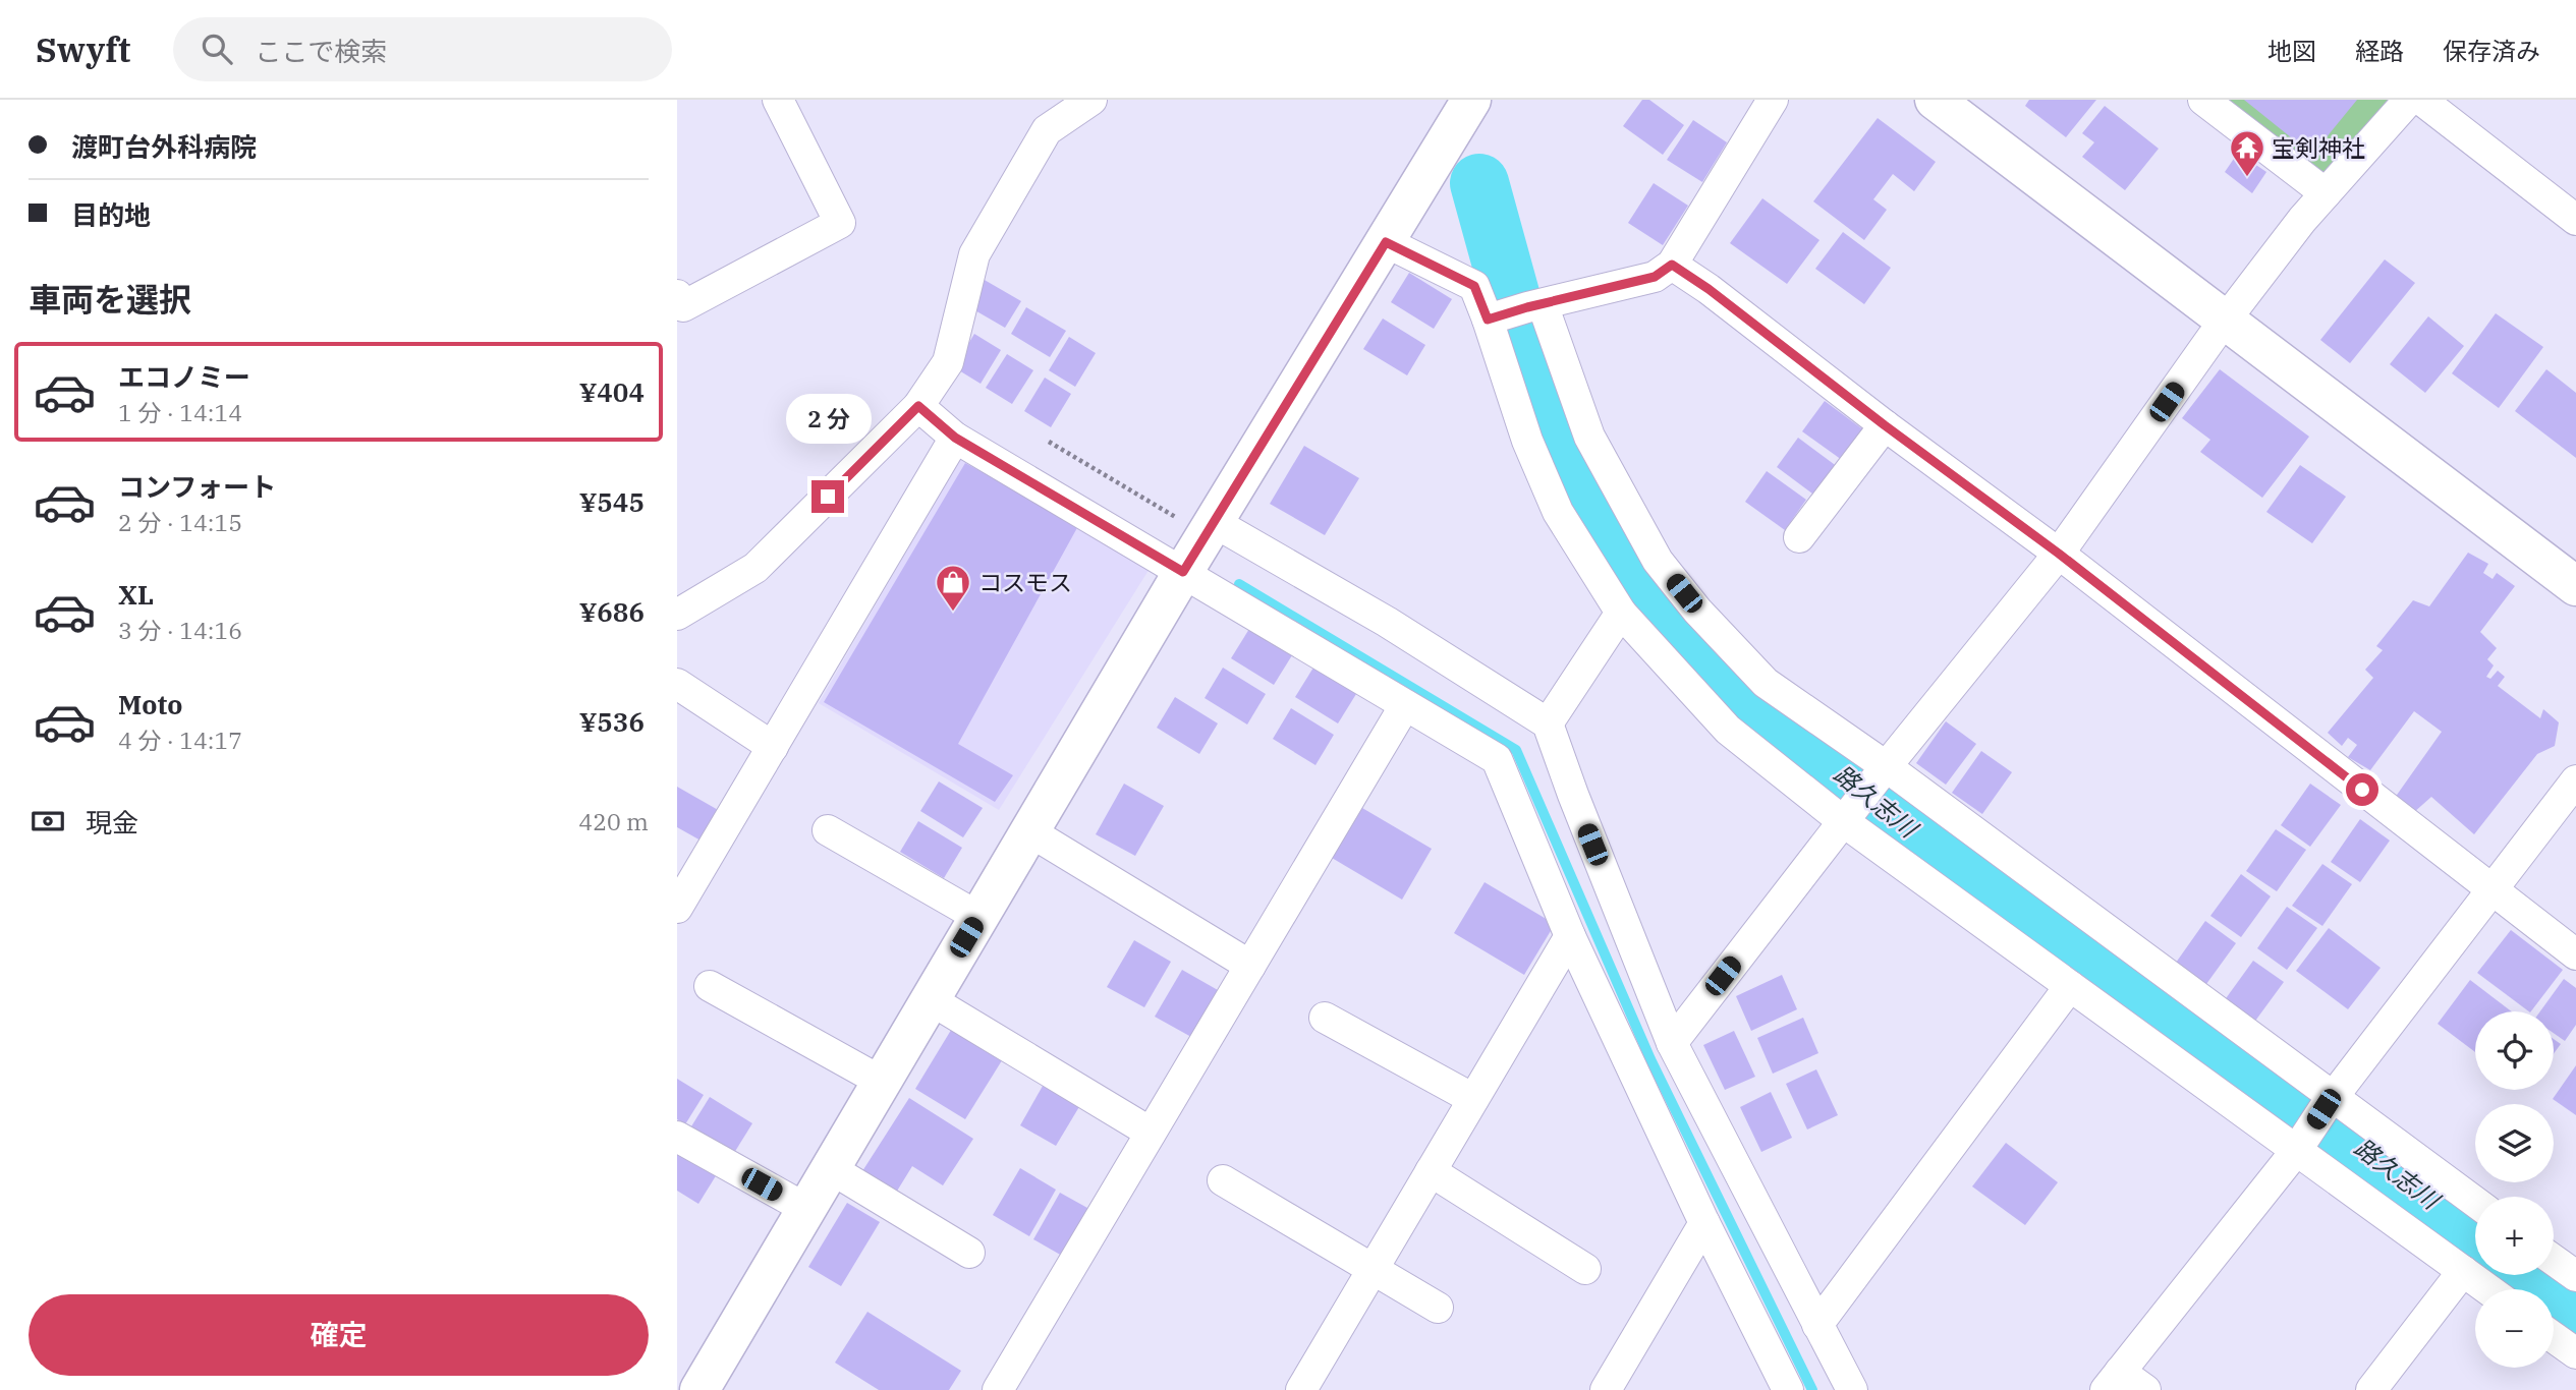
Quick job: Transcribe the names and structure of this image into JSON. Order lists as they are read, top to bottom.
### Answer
{
  "water": ["路久志川"],
  "places": {
    "temple": ["宝剣神社"],
    "shop": ["コスモス"]
  },
  "page": {
    "header": "Swyft",
    "search": "ここで検索",
    "nav": ["地図", "経路", "保存済み"],
    "banner": ["渡町台外科病院", "目的地"],
    "heading": "車両を選択",
    "list": [
      {
        "name": "エコノミー",
        "note": "1 分 · 14:14",
        "value": "¥404"
      },
      {
        "name": "コンフォート",
        "note": "2 分 · 14:15",
        "value": "¥545"
      },
      {
        "name": "XL",
        "note": "3 分 · 14:16",
        "value": "¥686"
      },
      {
        "name": "Moto",
        "note": "4 分 · 14:17",
        "value": "¥536"
      }
    ],
    "bubble": "2 分",
    "pay": ["現金", "420 m"],
    "map_buttons": ["+", "−"],
    "buttons": "確定"
  }
}
